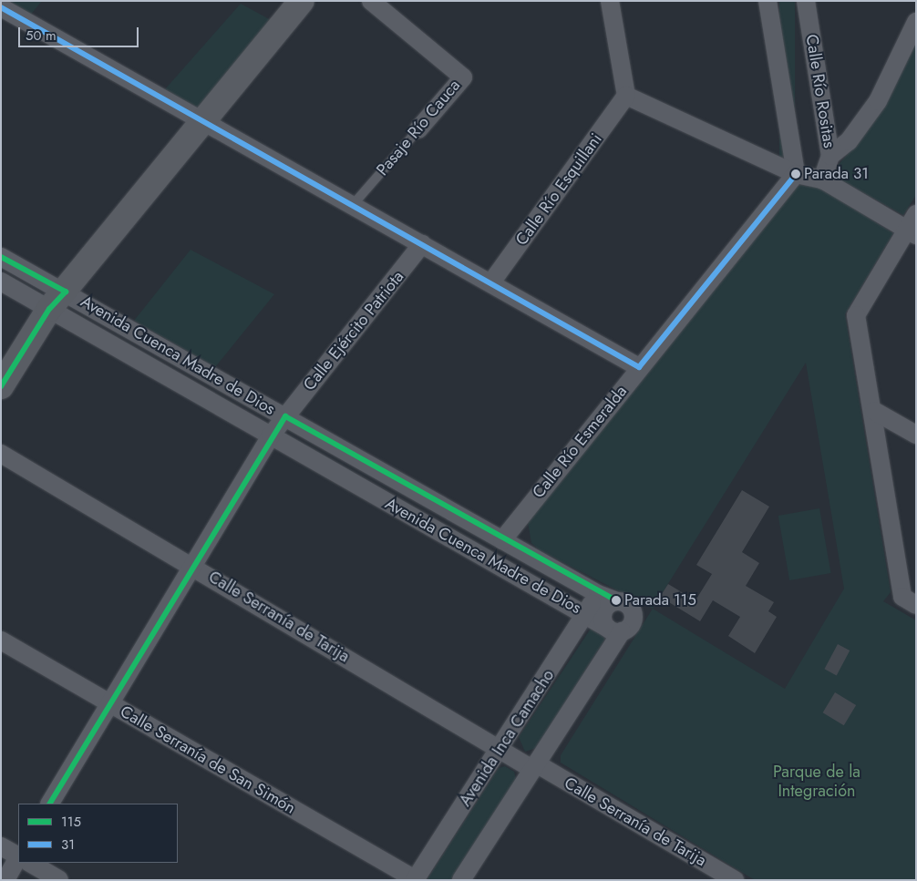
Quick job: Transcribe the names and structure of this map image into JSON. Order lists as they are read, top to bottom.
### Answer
{
  "streets": {
    "street": [
      "Calle Río Rositas",
      "Pasaje Río Cauca",
      "Calle Río Esquillani",
      "Calle Ejército Patriota",
      "Avenida Cuenca Madre de Dios",
      "Calle Río Esmeralda",
      "Calle Serranía de Tarija",
      "Avenida Inca Camacho",
      "Calle Serranía de San Simón"
    ]
  },
  "crossings": [
    ["Calle Ejército Patriota", "Avenida Cuenca Madre de Dios"],
    ["Avenida Cuenca Madre de Dios", "Calle Río Esmeralda"],
    ["Avenida Cuenca Madre de Dios", "Avenida Inca Camacho"],
    ["Calle Serranía de Tarija", "Avenida Inca Camacho"],
    ["Avenida Inca Camacho", "Calle Serranía de San Simón"]
  ],
  "parks": ["Parque de la Integración"],
  "places": ["Parada 31", "Parada 115"],
  "lines": ["transit line 31", "transit line 115"],
  "legend": ["115", "31"],
  "scale_bar": "50 m"
}
